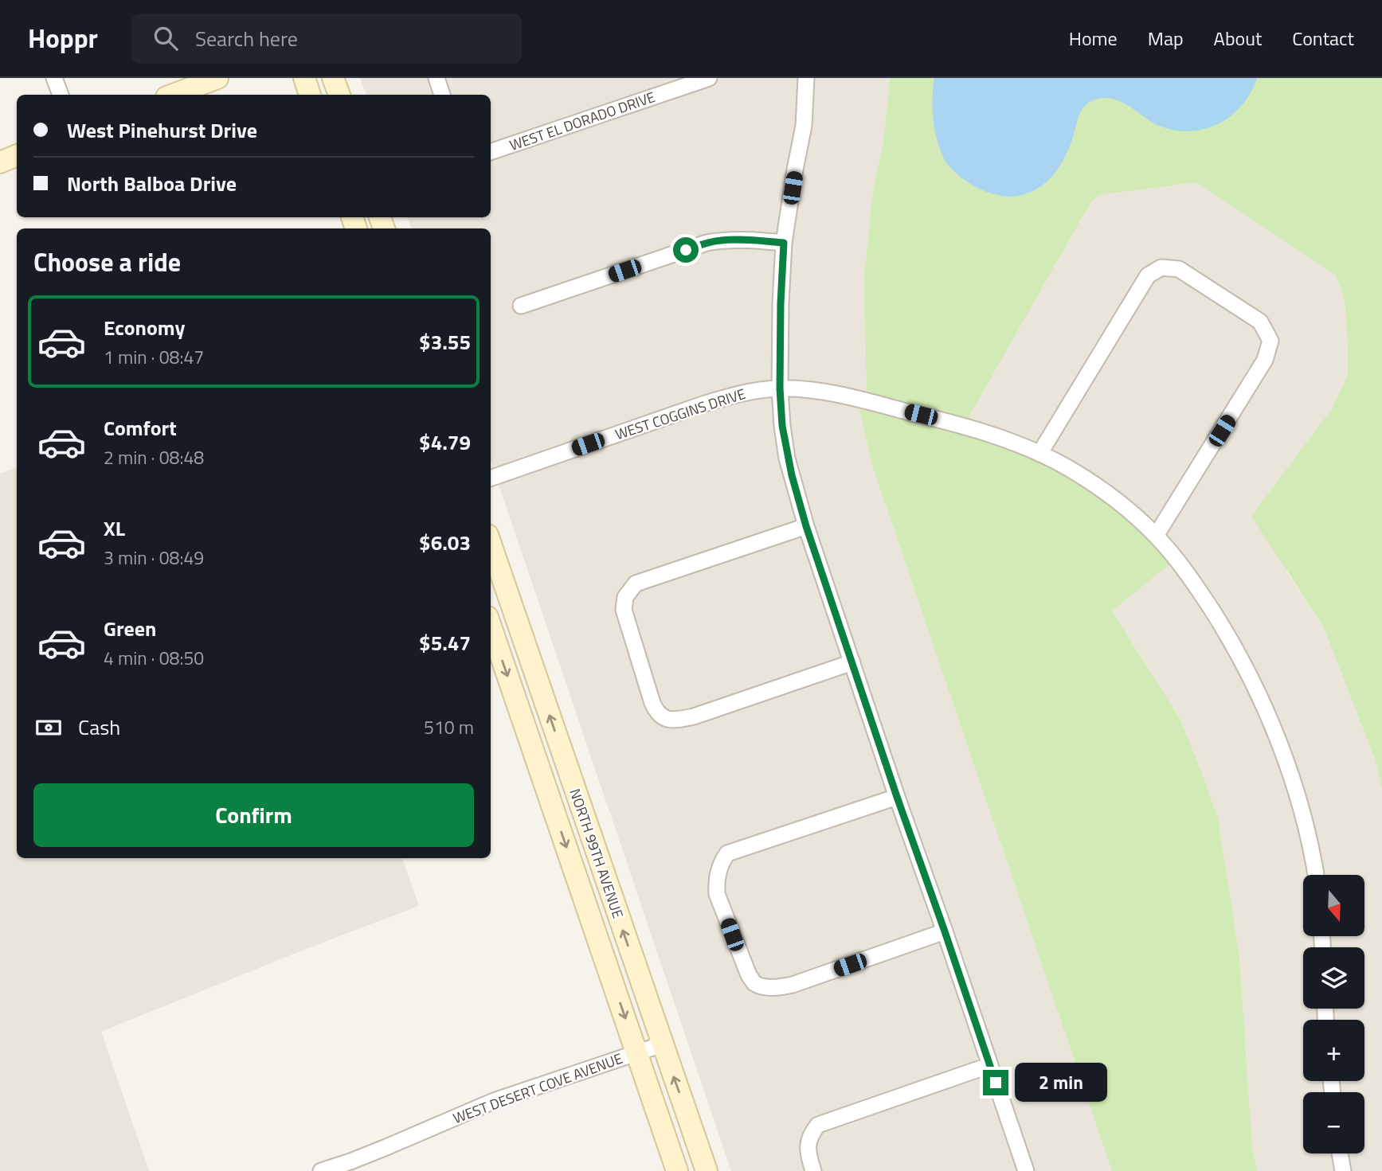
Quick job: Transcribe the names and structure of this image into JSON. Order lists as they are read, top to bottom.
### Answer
{
  "streets": {
    "main road": ["NORTH 99TH AVENUE"],
    "street": ["WEST EL DORADO DRIVE", "WEST COGGINS DRIVE", "WEST DESERT COVE AVENUE"]
  },
  "crossings": [
    ["NORTH 99TH AVENUE", "WEST DESERT COVE AVENUE"]
  ],
  "north": "bottom",
  "page": {
    "header": "Hoppr",
    "search": "Search here",
    "nav": [
      "Home",
      "Map",
      "About",
      "Contact"
    ],
    "banner": ["West Pinehurst Drive", "North Balboa Drive"],
    "heading": "Choose a ride",
    "list": [
      {
        "name": "Economy",
        "note": "1 min · 08:47",
        "value": "$3.55"
      },
      {
        "name": "Comfort",
        "note": "2 min · 08:48",
        "value": "$4.79"
      },
      {
        "name": "XL",
        "note": "3 min · 08:49",
        "value": "$6.03"
      },
      {
        "name": "Green",
        "note": "4 min · 08:50",
        "value": "$5.47"
      }
    ],
    "pay": ["Cash", "510 m"],
    "buttons": "Confirm",
    "map_buttons": ["+", "−"],
    "bubble": "2 min"
  }
}
